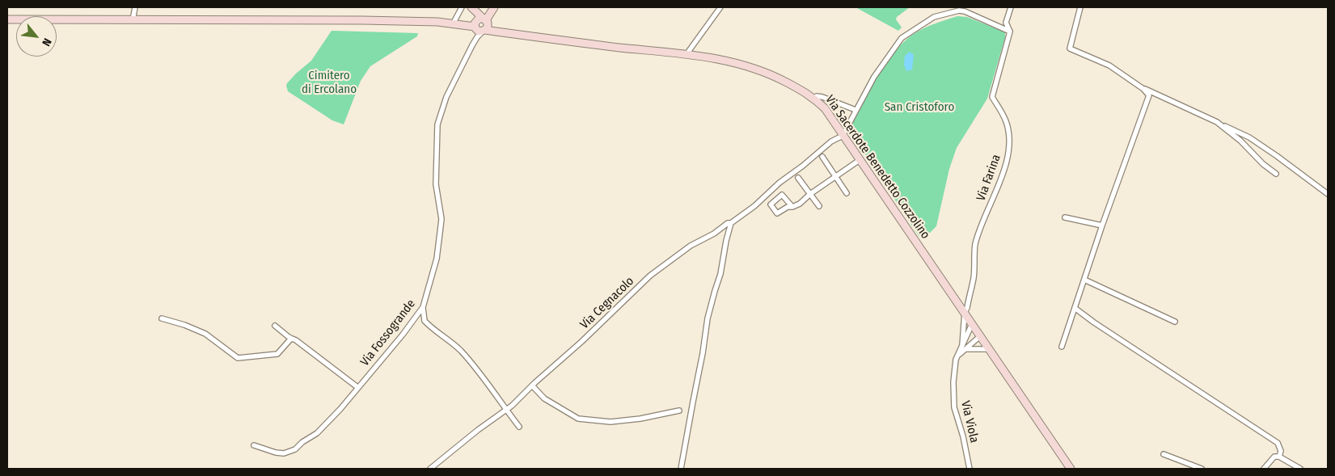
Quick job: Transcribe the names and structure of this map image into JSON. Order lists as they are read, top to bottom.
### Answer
{
  "streets": {
    "main road": ["Via Sacerdote Benedetto Cozzolino"],
    "street": [
      "Via Farina",
      "Via Cegnacolo",
      "Via Fossogrande",
      "Via Viola"
    ]
  },
  "crossings": [
    ["Via Sacerdote Benedetto Cozzolino", "Via Farina"],
    ["Via Sacerdote Benedetto Cozzolino", "Via Cegnacolo"],
    ["Via Sacerdote Benedetto Cozzolino", "Via Viola"]
  ],
  "parks": ["Cimitero di Ercolano", "San Cristoforo"],
  "north": "bottom right"
}
